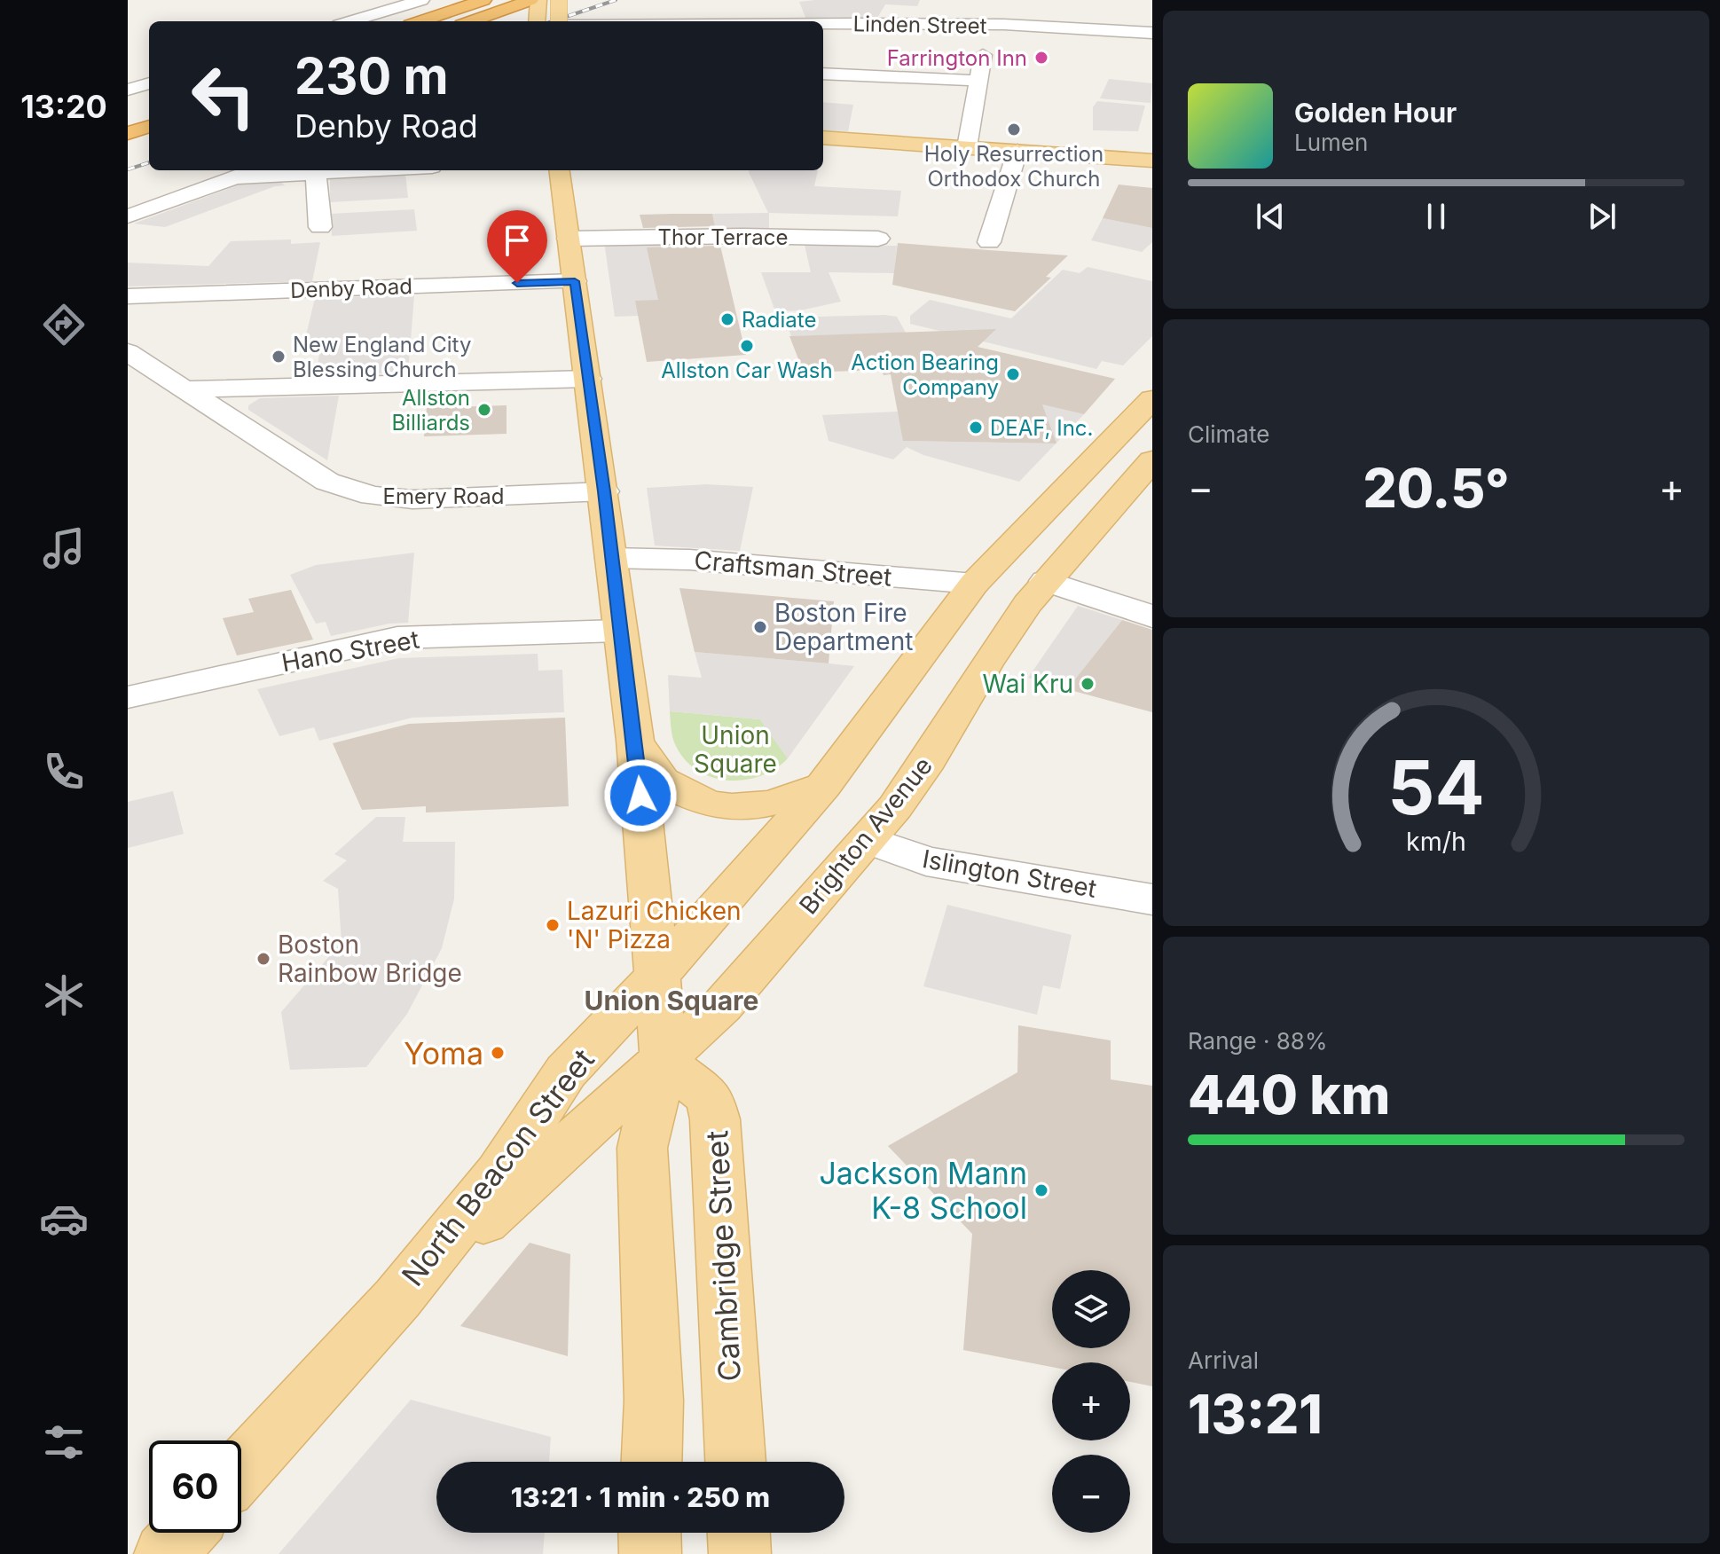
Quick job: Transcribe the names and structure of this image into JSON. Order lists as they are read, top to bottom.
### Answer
{
  "streets": {
    "main road": ["Brighton Avenue", "North Beacon Street", "Cambridge Street"],
    "street": [
      "Linden Street",
      "Thor Terrace",
      "Denby Road",
      "Emery Road",
      "Craftsman Street",
      "Hano Street",
      "Islington Street"
    ]
  },
  "crossings": [
    ["Brighton Avenue", "Islington Street"],
    ["Brighton Avenue", "North Beacon Street"],
    ["Brighton Avenue", "Cambridge Street"],
    ["North Beacon Street", "Cambridge Street"]
  ],
  "districts": ["Union Square"],
  "parks": ["Union Square"],
  "places": [
    "Farrington Inn",
    "Holy Resurrection Orthodox Church",
    "Radiate",
    "Allston Car Wash",
    "New England City Blessing Church",
    "Action Bearing Company",
    "Allston Billiards",
    "DEAF, Inc.",
    "Boston Fire Department",
    "Wai Kru",
    "Lazuri Chicken 'N' Pizza",
    "Boston Rainbow Bridge",
    "Yoma",
    "Jackson Mann K-8 School"
  ],
  "page": {
    "tabs": "13:20",
    "turn": ["230 m", "Denby Road"],
    "song": ["Golden Hour", "Lumen"],
    "tile": [
      "Climate",
      ["Range · 88%", "440 km"],
      ["Arrival", "13:21"]
    ],
    "heat": ["−", "20.5°", "+"],
    "map_buttons": ["+", "−"],
    "limit": "60",
    "trip": "13:21 · 1 min · 250 m",
    "gauge": ["54", "km/h"]
  }
}
